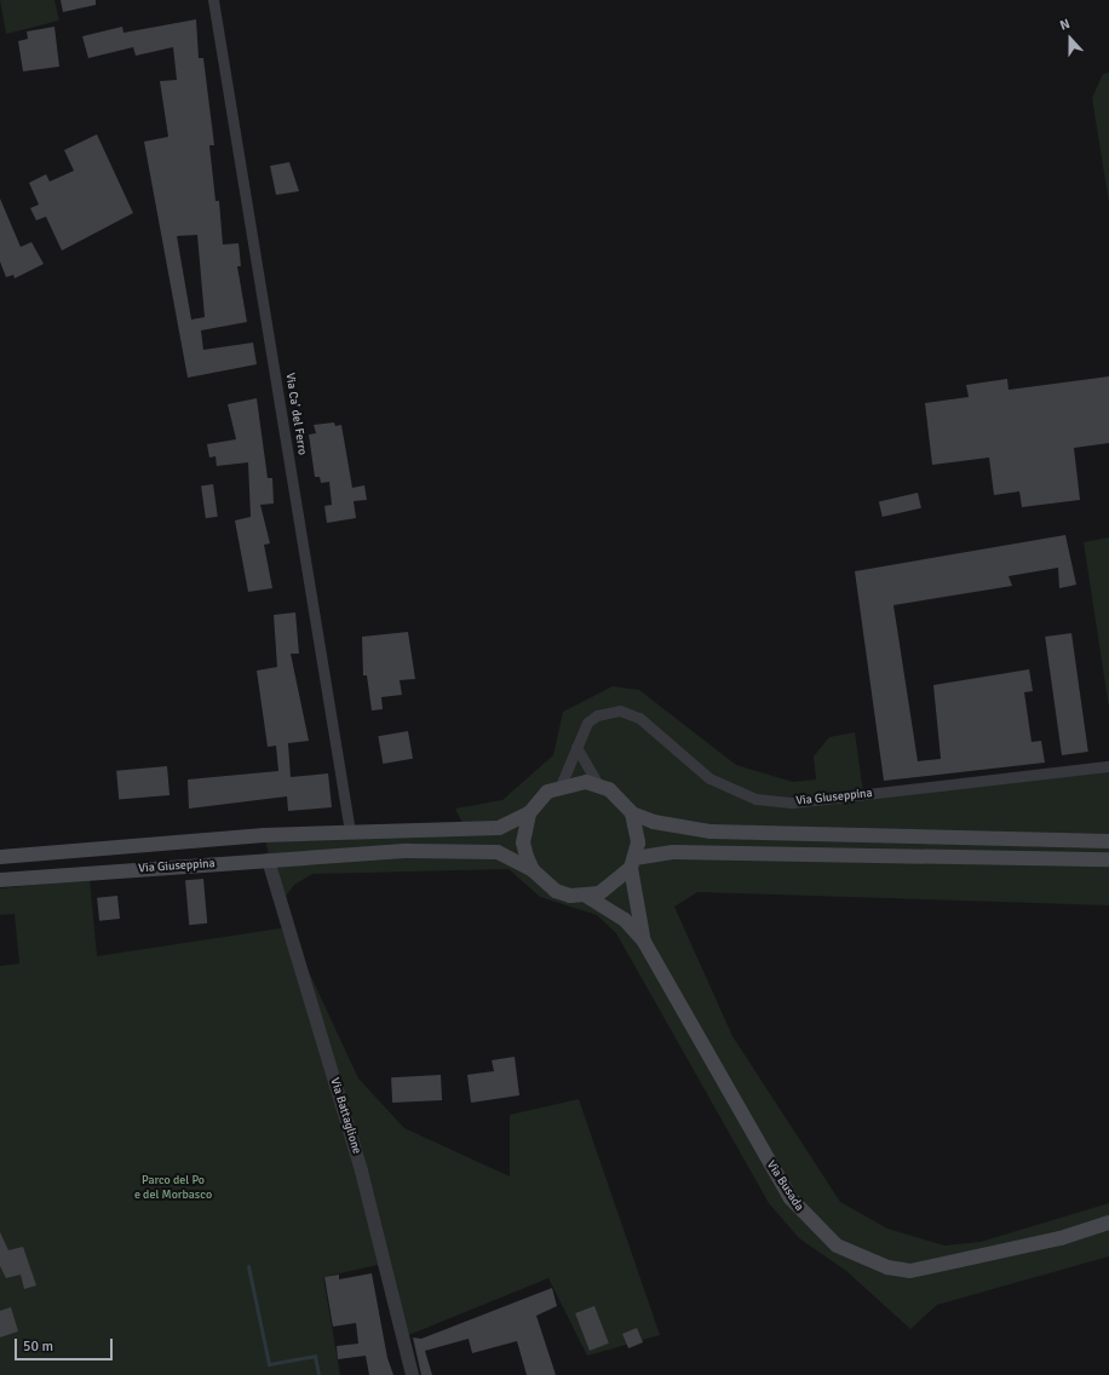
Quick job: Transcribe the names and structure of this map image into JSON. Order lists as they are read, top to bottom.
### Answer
{
  "streets": {
    "main road": ["Via Giuseppina", "Via Busada"],
    "street": ["Via Ca' del Ferro", "Via Battaglione"]
  },
  "crossings": [
    ["Via Ca' del Ferro", "Via Giuseppina"],
    ["Via Giuseppina", "Via Battaglione"],
    ["Via Giuseppina", "Via Busada"]
  ],
  "parks": ["Parco del Po e del Morbasco"],
  "scale_bar": "50 m",
  "north": "top"
}
